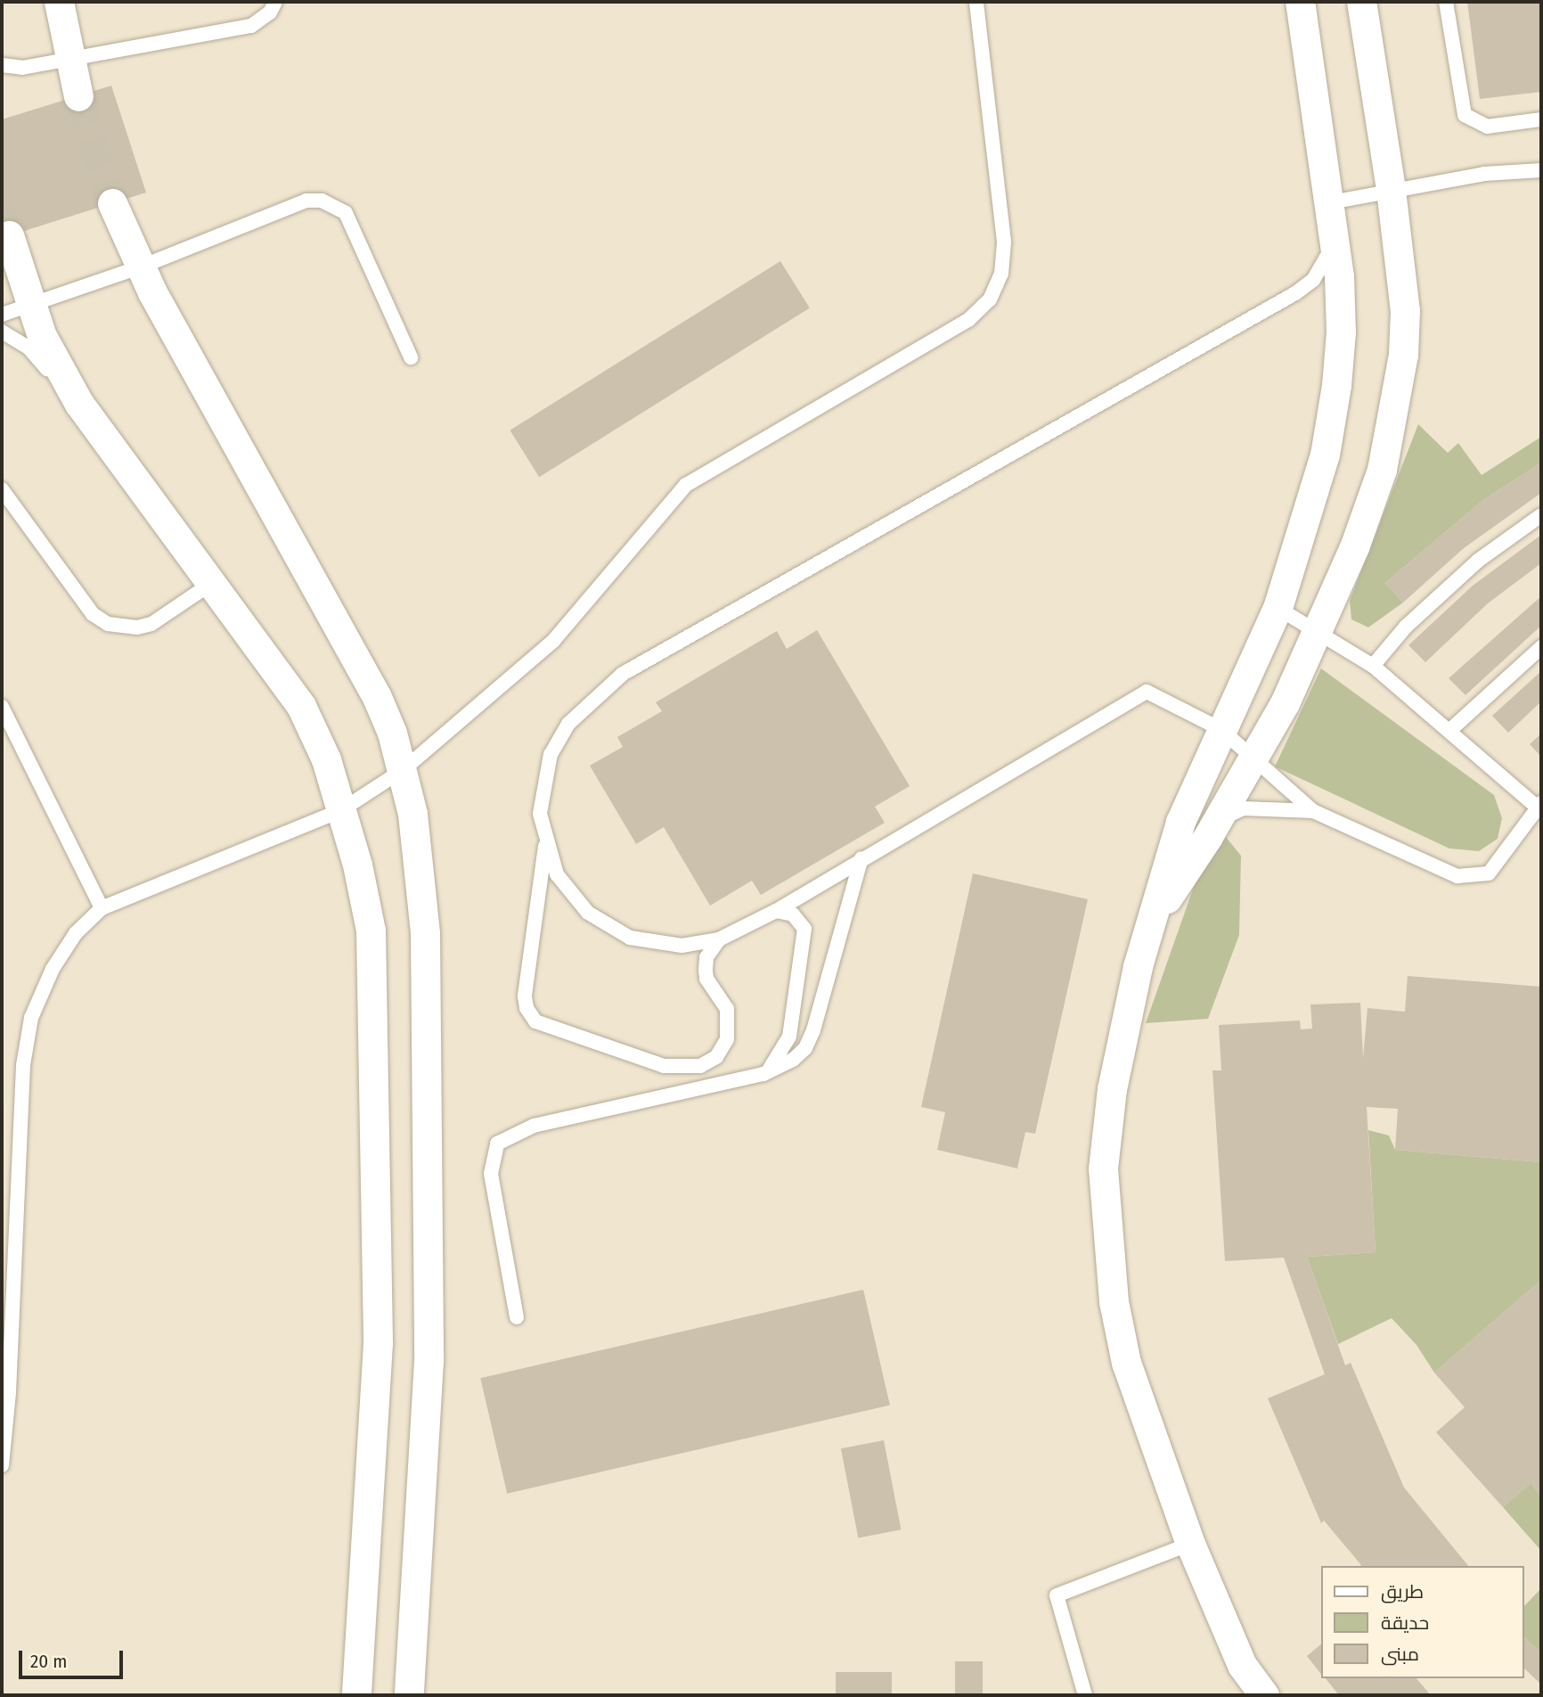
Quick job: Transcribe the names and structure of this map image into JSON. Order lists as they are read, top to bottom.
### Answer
{
  "legend": ["طريق", "حديقة", "مبنى"],
  "scale_bar": "20 m"
}
